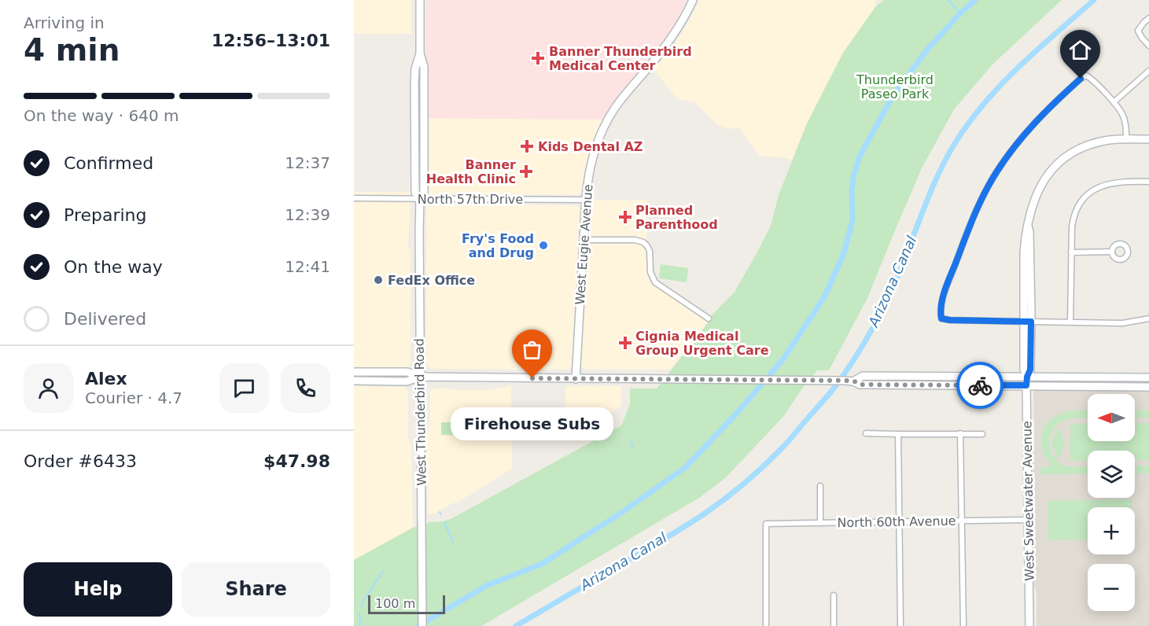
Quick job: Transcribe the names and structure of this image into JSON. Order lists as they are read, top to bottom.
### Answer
{
  "streets": {
    "main road": ["West Eugie Avenue", "West Thunderbird Road", "West Sweetwater Avenue"],
    "street": ["North 57th Drive", "North 60th Avenue"]
  },
  "crossings": [
    ["North 57th Drive", "West Eugie Avenue"],
    ["North 57th Drive", "West Thunderbird Road"],
    ["West Sweetwater Avenue", "North 60th Avenue"]
  ],
  "water": ["Arizona Canal"],
  "parks": ["Thunderbird Paseo Park"],
  "places": {
    "health": [
      "Banner Thunderbird Medical Center",
      "Kids Dental AZ",
      "Banner Health Clinic",
      "Planned Parenthood",
      "Cignia Medical Group Urgent Care"
    ],
    "other": ["Fry's Food and Drug", "FedEx Office", "Firehouse Subs"]
  },
  "scale_bar": "100 m",
  "north": "left",
  "page": {
    "heading": ["4 min", "Arriving in", "12:56–13:01"],
    "panel": [
      "Alex",
      "Courier · 4.7",
      "Order #6433",
      "$47.98"
    ],
    "bar": "On the way · 640 m",
    "list": [
      ["Confirmed", "12:37"],
      ["Preparing", "12:39"],
      ["On the way", "12:41"],
      "Delivered"
    ],
    "map_buttons": ["+", "−"],
    "bubble": "Firehouse Subs",
    "buttons": ["Help", "Share"],
    "scale": "100 m"
  }
}
